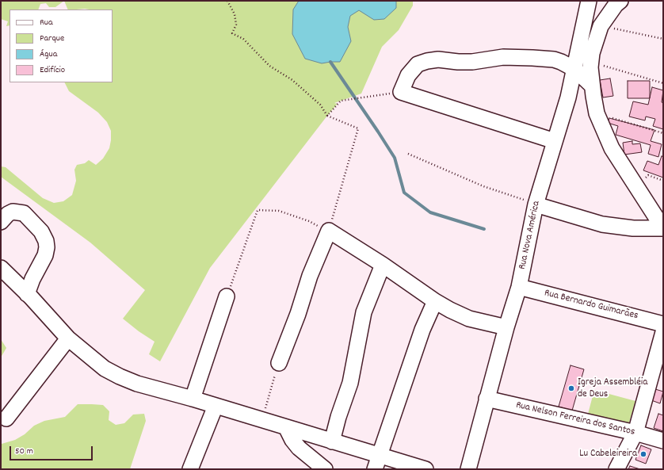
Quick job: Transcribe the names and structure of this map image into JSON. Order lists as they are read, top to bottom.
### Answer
{
  "streets": {
    "street": ["Rua Nova América", "Rua Bernardo Guimarães", "Rua Nelson Ferreira dos Santos"]
  },
  "crossings": [
    ["Rua Nova América", "Rua Bernardo Guimarães"],
    ["Rua Nova América", "Rua Nelson Ferreira dos Santos"]
  ],
  "places": ["Igreja Assembléia de Deus", "Lu Cabeleireira"],
  "legend": [
    "Rua",
    "Parque",
    "Água",
    "Edifício"
  ],
  "scale_bar": "50 m"
}
